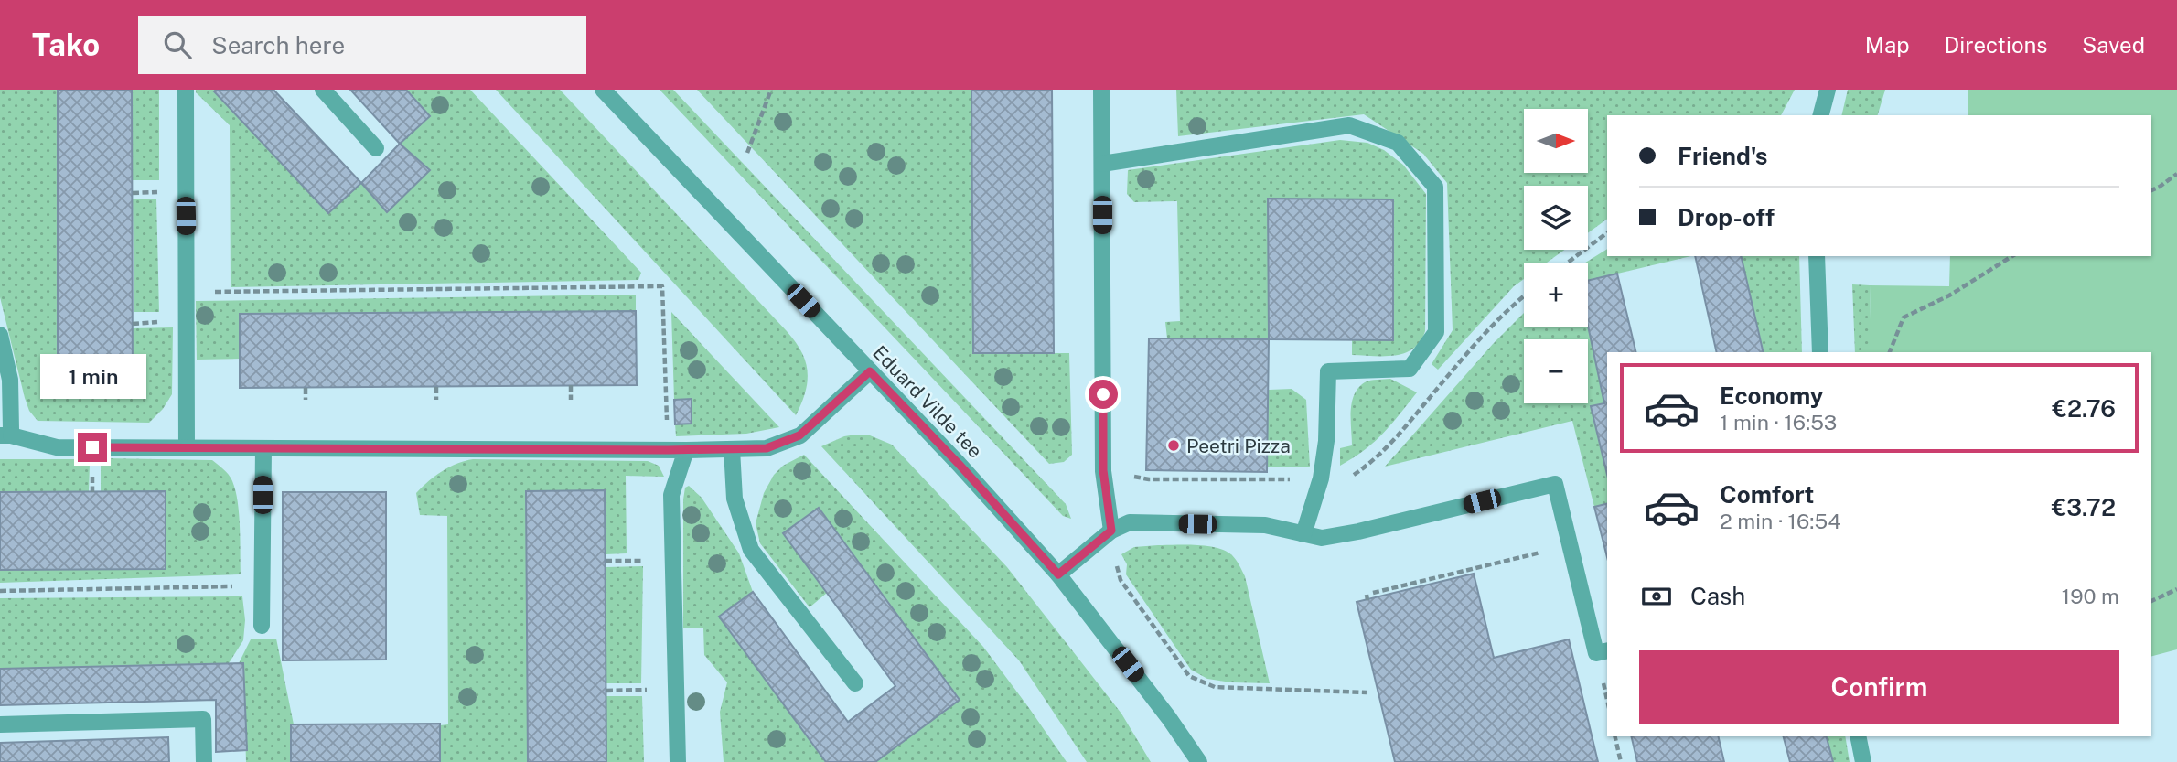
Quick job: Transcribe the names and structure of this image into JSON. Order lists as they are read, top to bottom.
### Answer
{
  "streets": {
    "street": ["Eduard Vilde tee"]
  },
  "places": ["Peetri Pizza"],
  "north": "right",
  "page": {
    "header": "Tako",
    "search": "Search here",
    "nav": ["Map", "Directions", "Saved"],
    "map_buttons": ["+", "−"],
    "banner": ["Friend's", "Drop-off"],
    "bubble": "1 min",
    "list": [
      {
        "name": "Economy",
        "note": "1 min · 16:53",
        "value": "€2.76"
      },
      {
        "name": "Comfort",
        "note": "2 min · 16:54",
        "value": "€3.72"
      }
    ],
    "pay": ["Cash", "190 m"],
    "buttons": "Confirm"
  }
}
